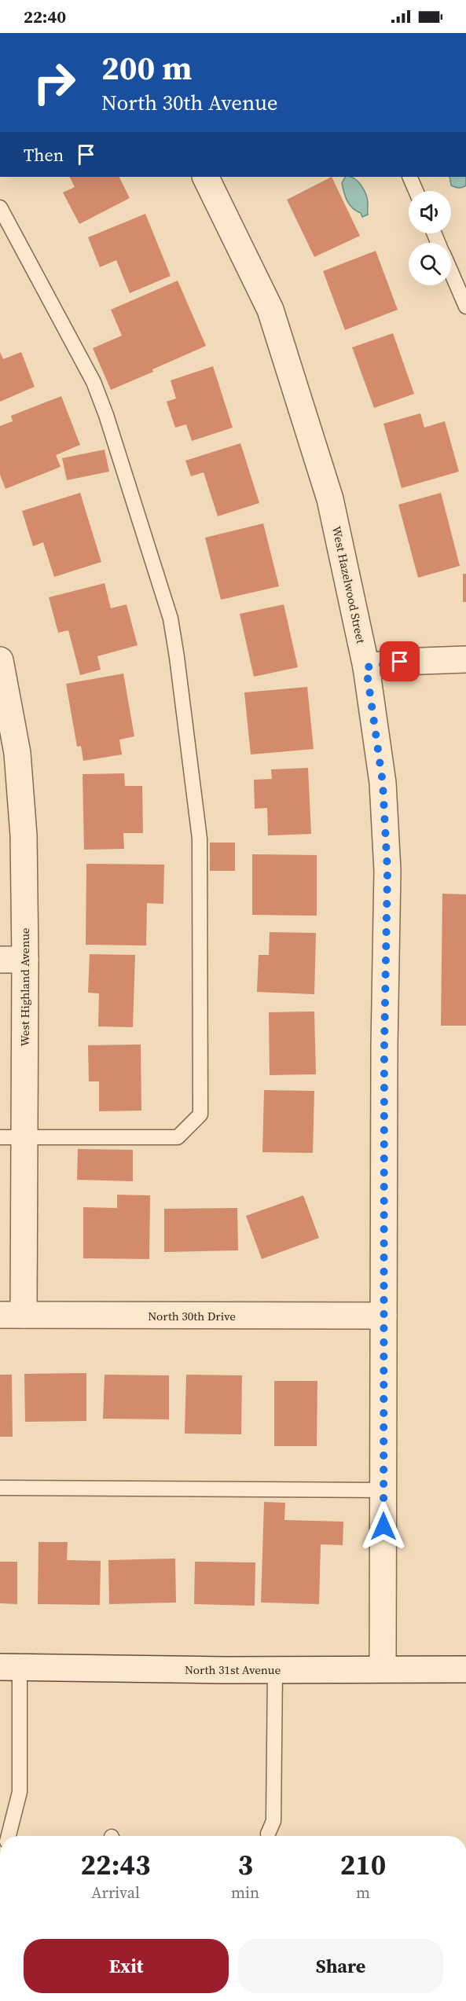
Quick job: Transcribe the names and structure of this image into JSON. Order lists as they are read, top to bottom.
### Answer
{
  "streets": {
    "street": [
      "West Hazelwood Street",
      "West Highland Avenue",
      "North 30th Drive",
      "North 31st Avenue"
    ]
  },
  "crossings": [
    ["West Hazelwood Street", "North 30th Drive"],
    ["West Hazelwood Street", "North 31st Avenue"],
    ["West Highland Avenue", "North 30th Drive"]
  ],
  "page": {
    "status": "22:40",
    "turn": ["200 m", "North 30th Avenue"],
    "then": "Then",
    "eta": [
      "22:43",
      "Arrival",
      "3",
      "min",
      "210",
      "m"
    ],
    "buttons": ["Exit", "Share"]
  }
}
